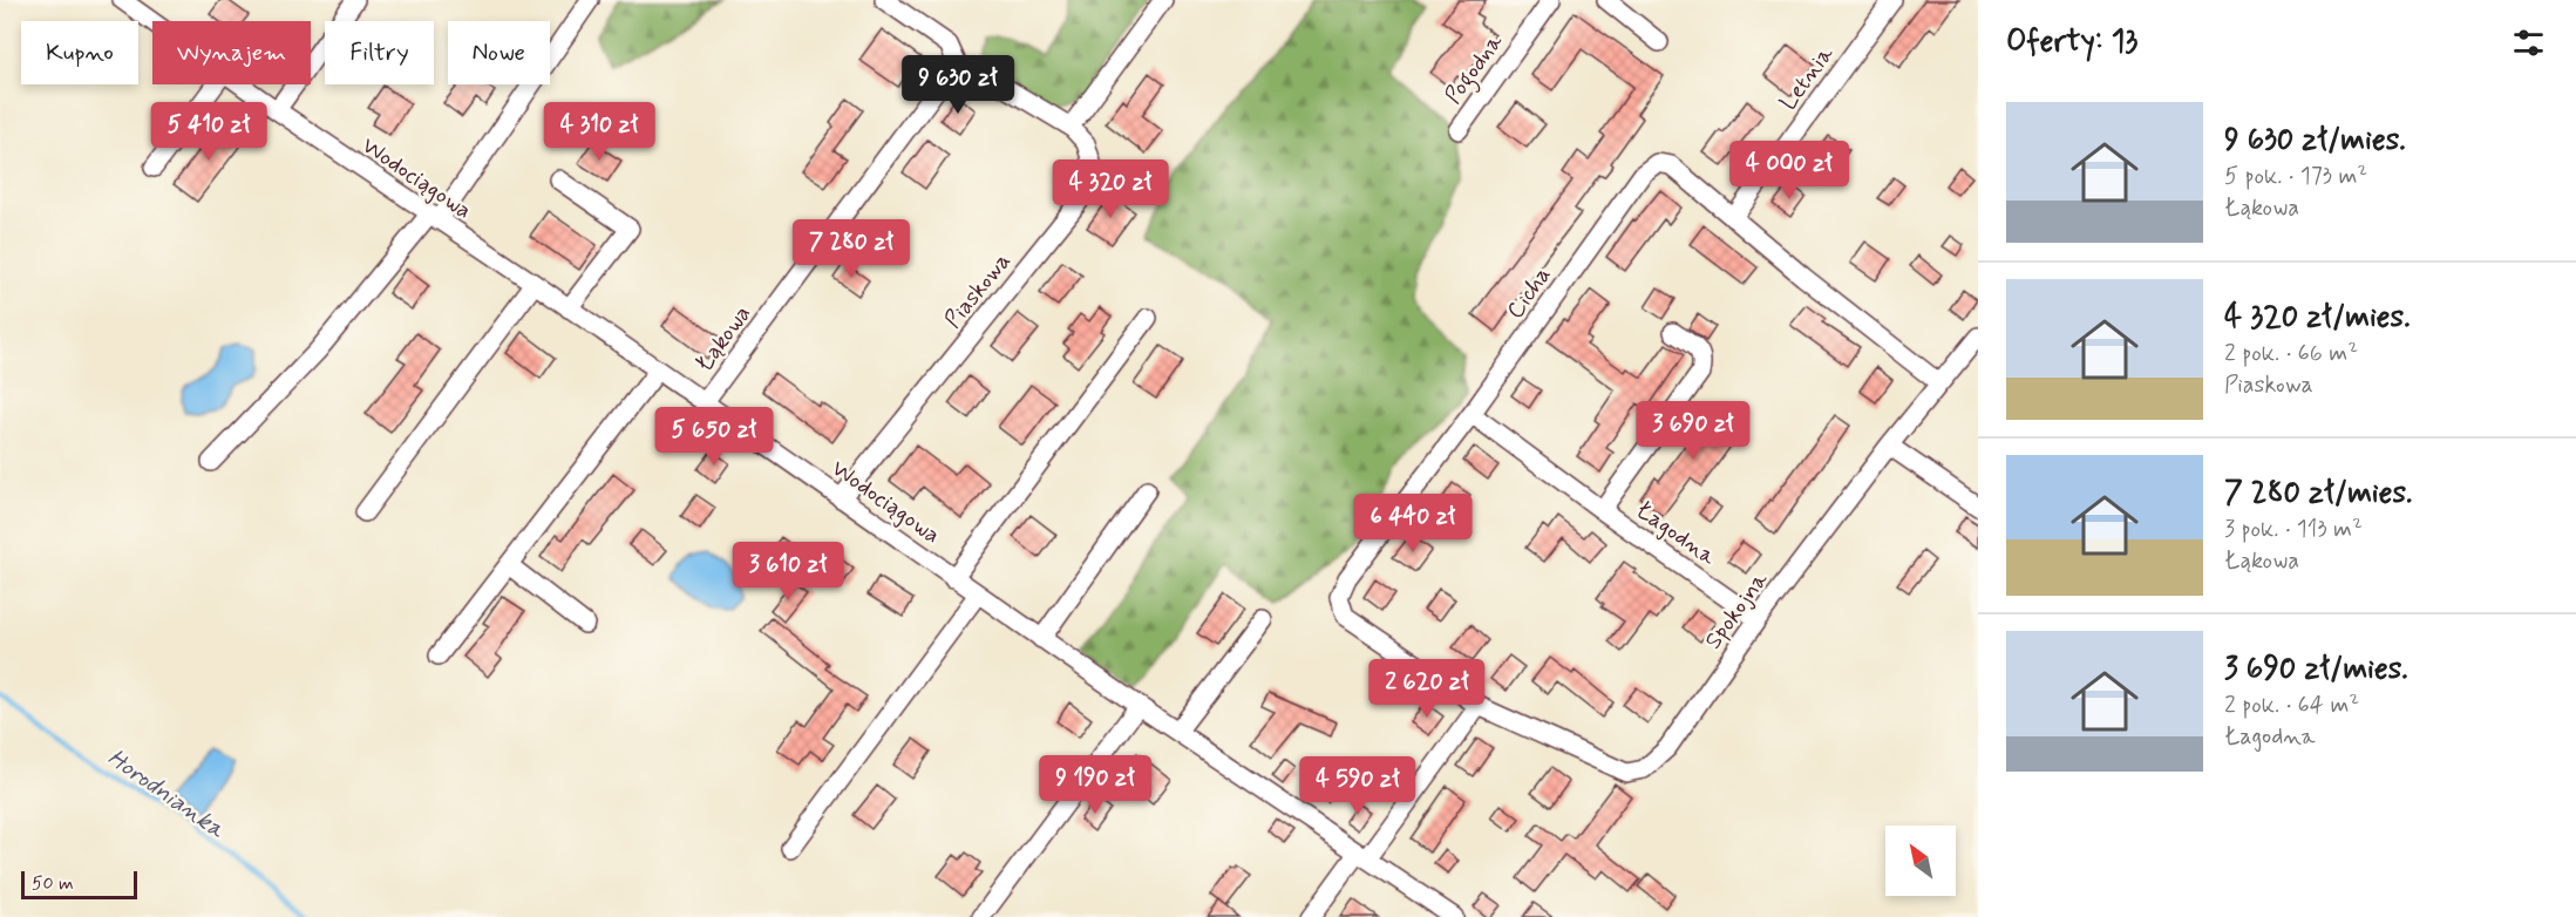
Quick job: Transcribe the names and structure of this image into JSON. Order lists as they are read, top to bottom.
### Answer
{
  "streets": {
    "street": [
      "Pogodna",
      "Letnia",
      "Wodociągowa",
      "Piaskowa",
      "Cicha",
      "Łąkowa",
      "Łagodna",
      "Spokojna"
    ]
  },
  "crossings": [
    ["Letnia", "Cicha"],
    ["Wodociągowa", "Piaskowa"],
    ["Wodociągowa", "Łąkowa"],
    ["Cicha", "Łagodna"],
    ["Cicha", "Spokojna"],
    ["Łagodna", "Spokojna"]
  ],
  "water": ["Horodnianka"],
  "scale_bar": "50 m",
  "north": "top left",
  "page": {
    "heading": "Oferty: 13",
    "chip": [
      "Kupno",
      "Wynajem",
      "Filtry",
      "Nowe"
    ],
    "price": [
      "9 630 zł",
      "5 410 zł",
      "4 310 zł",
      "4 000 zł",
      "4 320 zł",
      "7 280 zł",
      "3 690 zł",
      "5 650 zł",
      "6 440 zł",
      "3 610 zł",
      "2 620 zł",
      "9 190 zł",
      "4 590 zł"
    ],
    "list": [
      {
        "name": "9 630 zł/mies.",
        "note": "5 pok. · 173 m² · Łąkowa"
      },
      {
        "name": "4 320 zł/mies.",
        "note": "2 pok. · 66 m² · Piaskowa"
      },
      {
        "name": "7 280 zł/mies.",
        "note": "3 pok. · 113 m² · Łąkowa"
      },
      {
        "name": "3 690 zł/mies.",
        "note": "2 pok. · 64 m² · Łagodna"
      }
    ],
    "scale": "50 m"
  }
}
